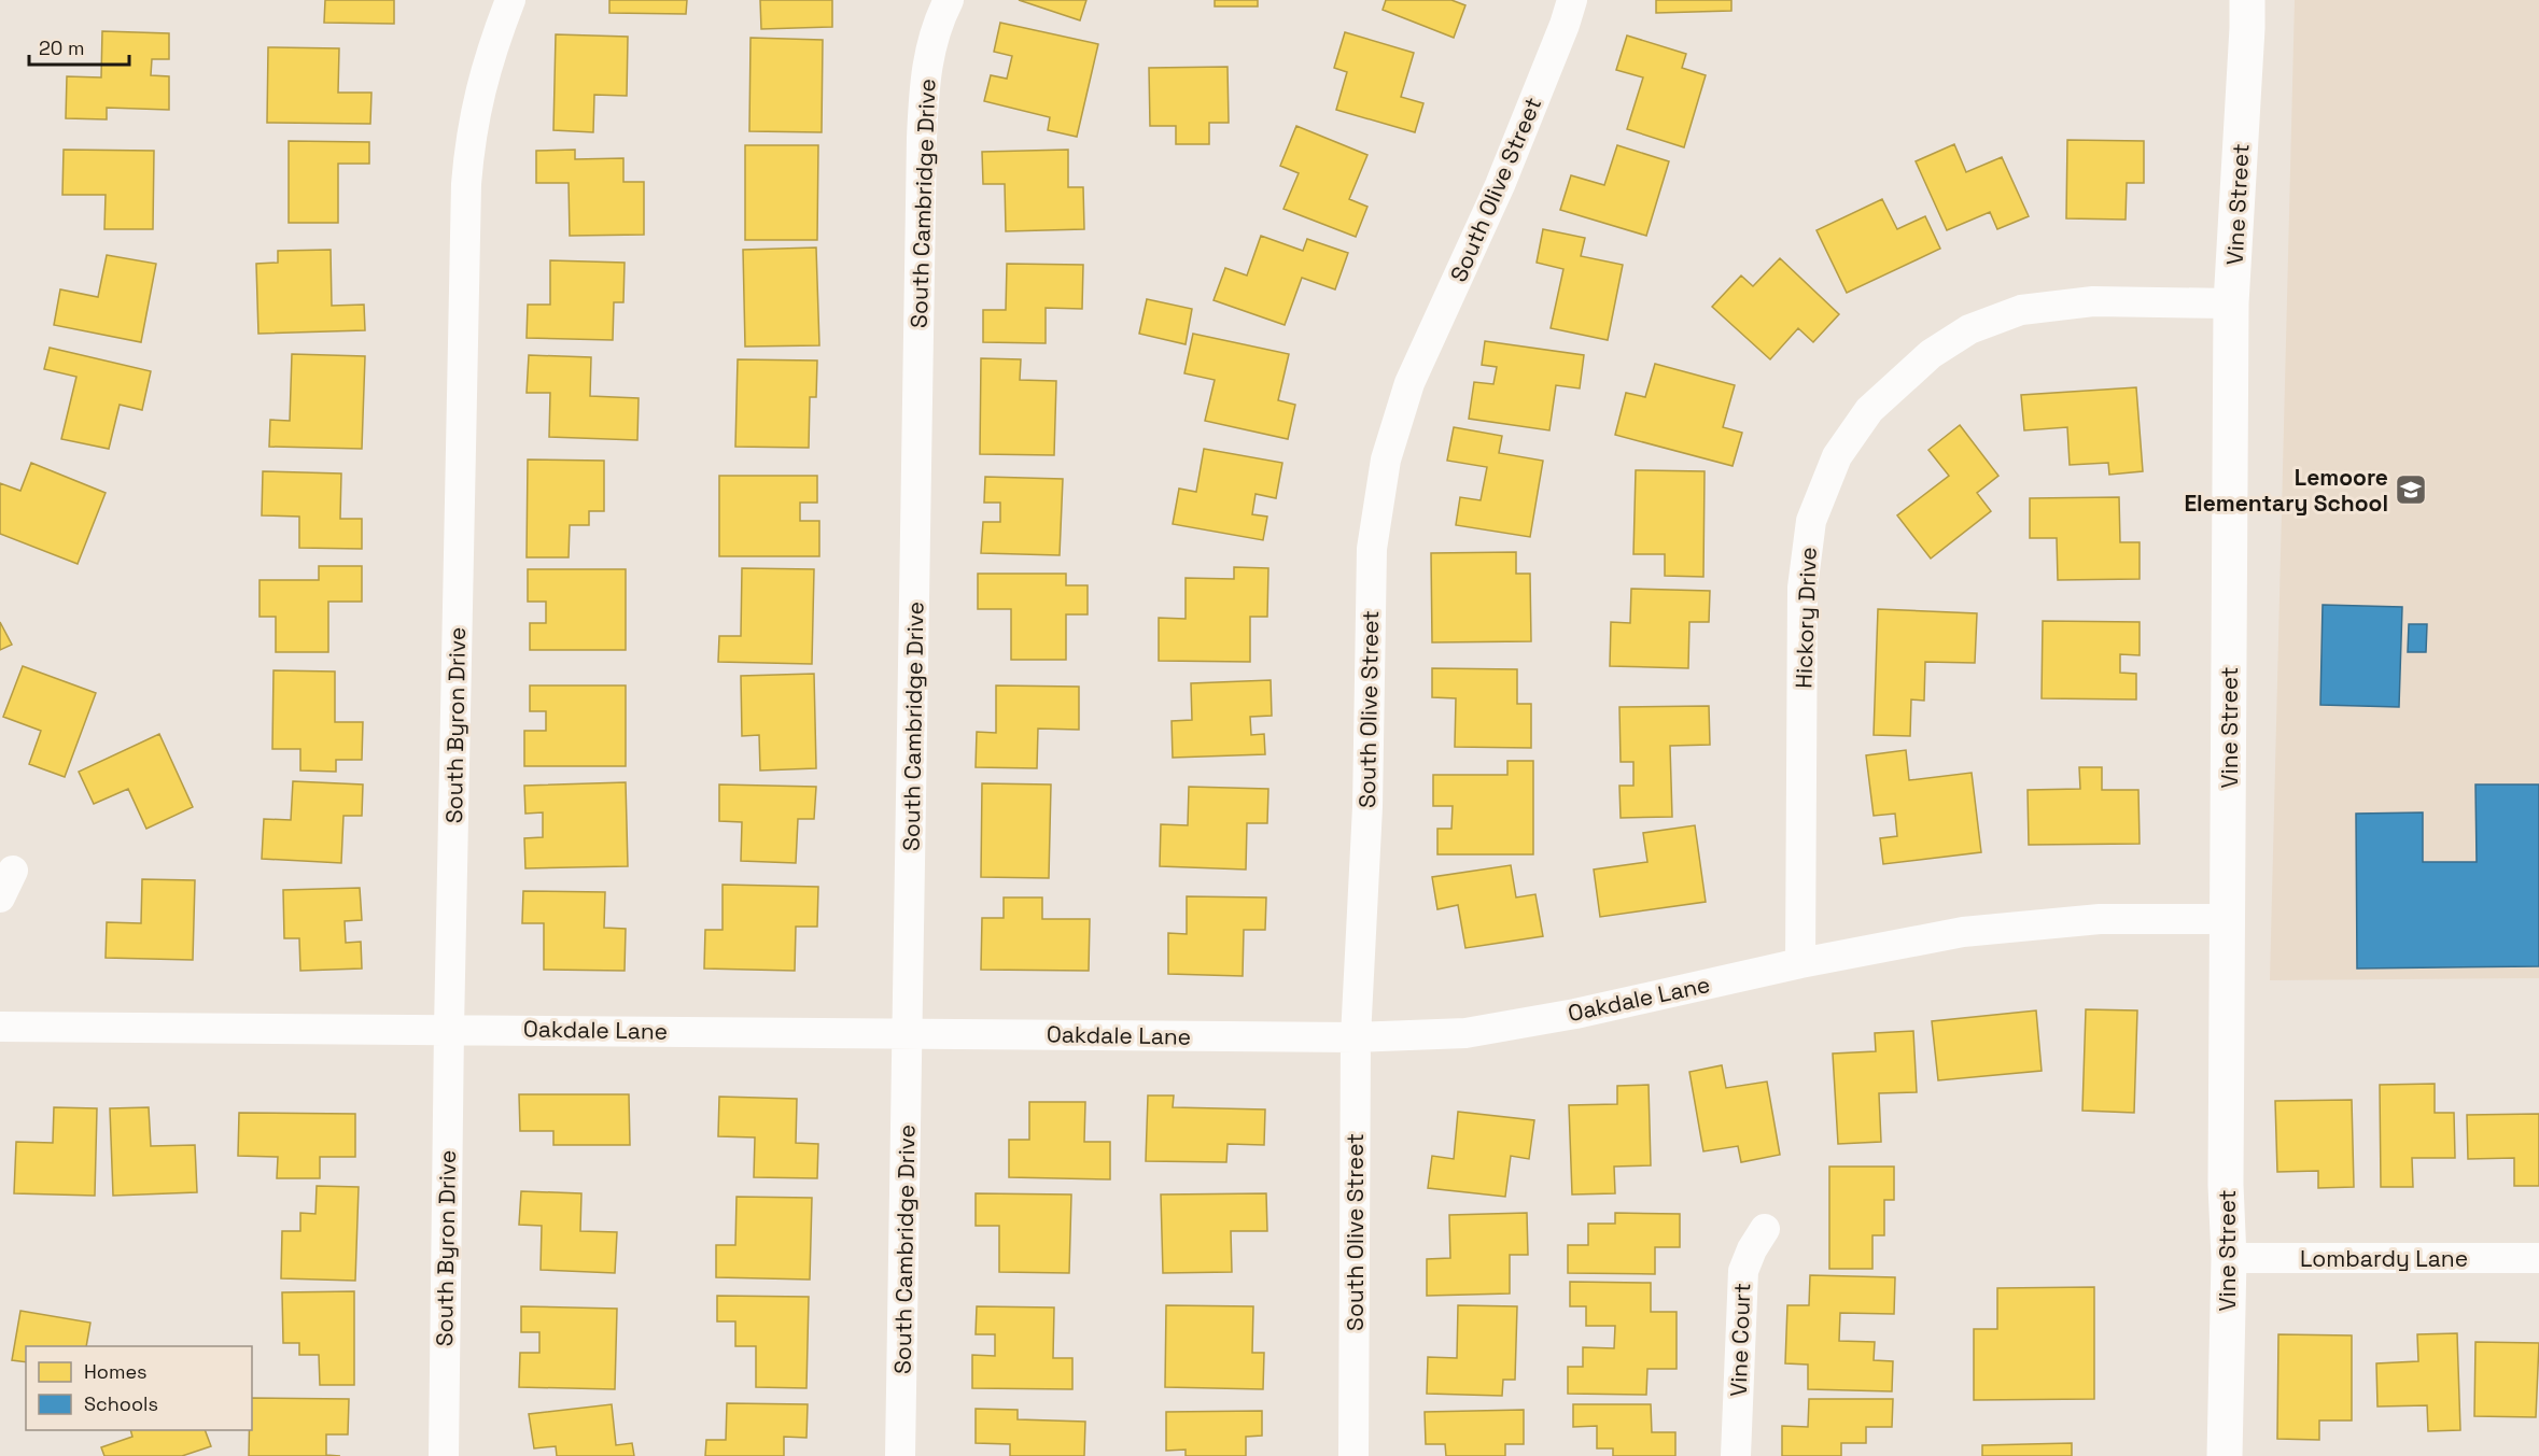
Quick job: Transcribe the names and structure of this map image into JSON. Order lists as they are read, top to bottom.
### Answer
{
  "streets": {
    "street": [
      "South Olive Street",
      "South Cambridge Drive",
      "Vine Street",
      "Hickory Drive",
      "South Byron Drive",
      "Oakdale Lane",
      "Lombardy Lane",
      "Vine Court"
    ]
  },
  "crossings": [
    ["South Olive Street", "Oakdale Lane"],
    ["South Cambridge Drive", "Oakdale Lane"],
    ["Vine Street", "Hickory Drive"],
    ["Vine Street", "Oakdale Lane"],
    ["Vine Street", "Lombardy Lane"],
    ["Hickory Drive", "Oakdale Lane"],
    ["South Byron Drive", "Oakdale Lane"]
  ],
  "places": {
    "school or university": ["Lemoore Elementary School"]
  },
  "legend": ["Homes", "Schools"],
  "scale_bar": "20 m"
}
